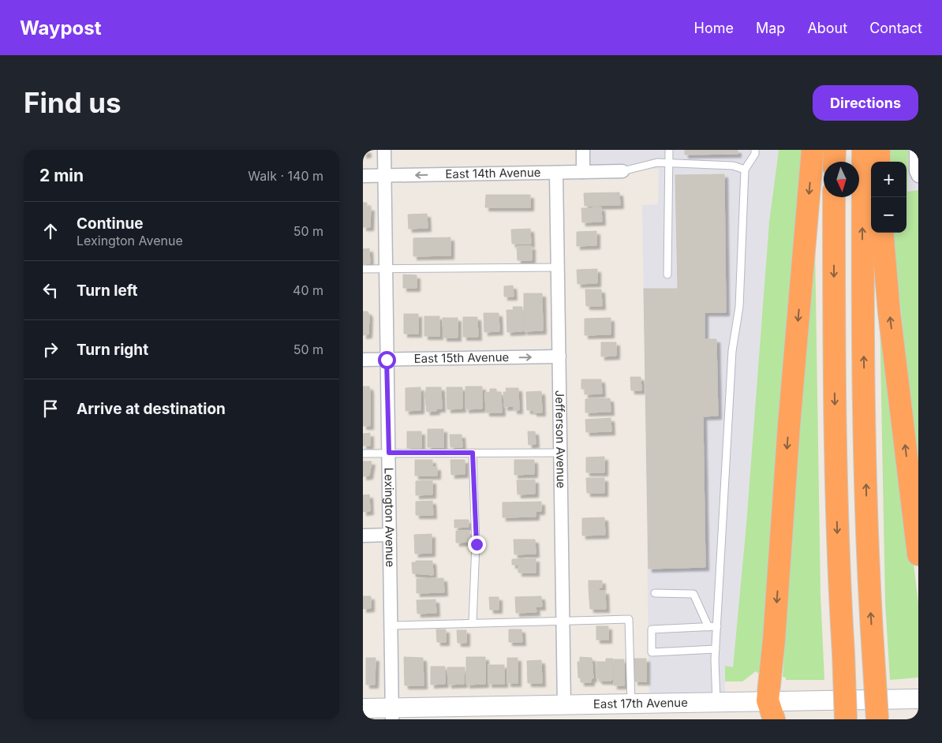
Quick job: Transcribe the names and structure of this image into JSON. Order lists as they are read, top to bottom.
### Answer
{
  "streets": {
    "street": [
      "East 14th Avenue",
      "East 15th Avenue",
      "Jefferson Avenue",
      "Lexington Avenue",
      "East 17th Avenue"
    ]
  },
  "crossings": [
    ["East 14th Avenue", "Jefferson Avenue"],
    ["East 14th Avenue", "Lexington Avenue"],
    ["East 15th Avenue", "Jefferson Avenue"],
    ["East 15th Avenue", "Lexington Avenue"],
    ["Jefferson Avenue", "East 17th Avenue"],
    ["Lexington Avenue", "East 17th Avenue"]
  ],
  "one_way": ["East 14th Avenue", "East 15th Avenue"],
  "north": "bottom",
  "page": {
    "header": "Waypost",
    "nav": [
      "Home",
      "Map",
      "About",
      "Contact"
    ],
    "buttons": "Directions",
    "title": "Find us",
    "heading": ["2 min", "Walk · 140 m"],
    "map_buttons": ["+", "−"],
    "list": [
      ["Continue", "Lexington Avenue", "50 m"],
      ["Turn left", "40 m"],
      ["Turn right", "50 m"],
      "Arrive at destination"
    ]
  }
}
